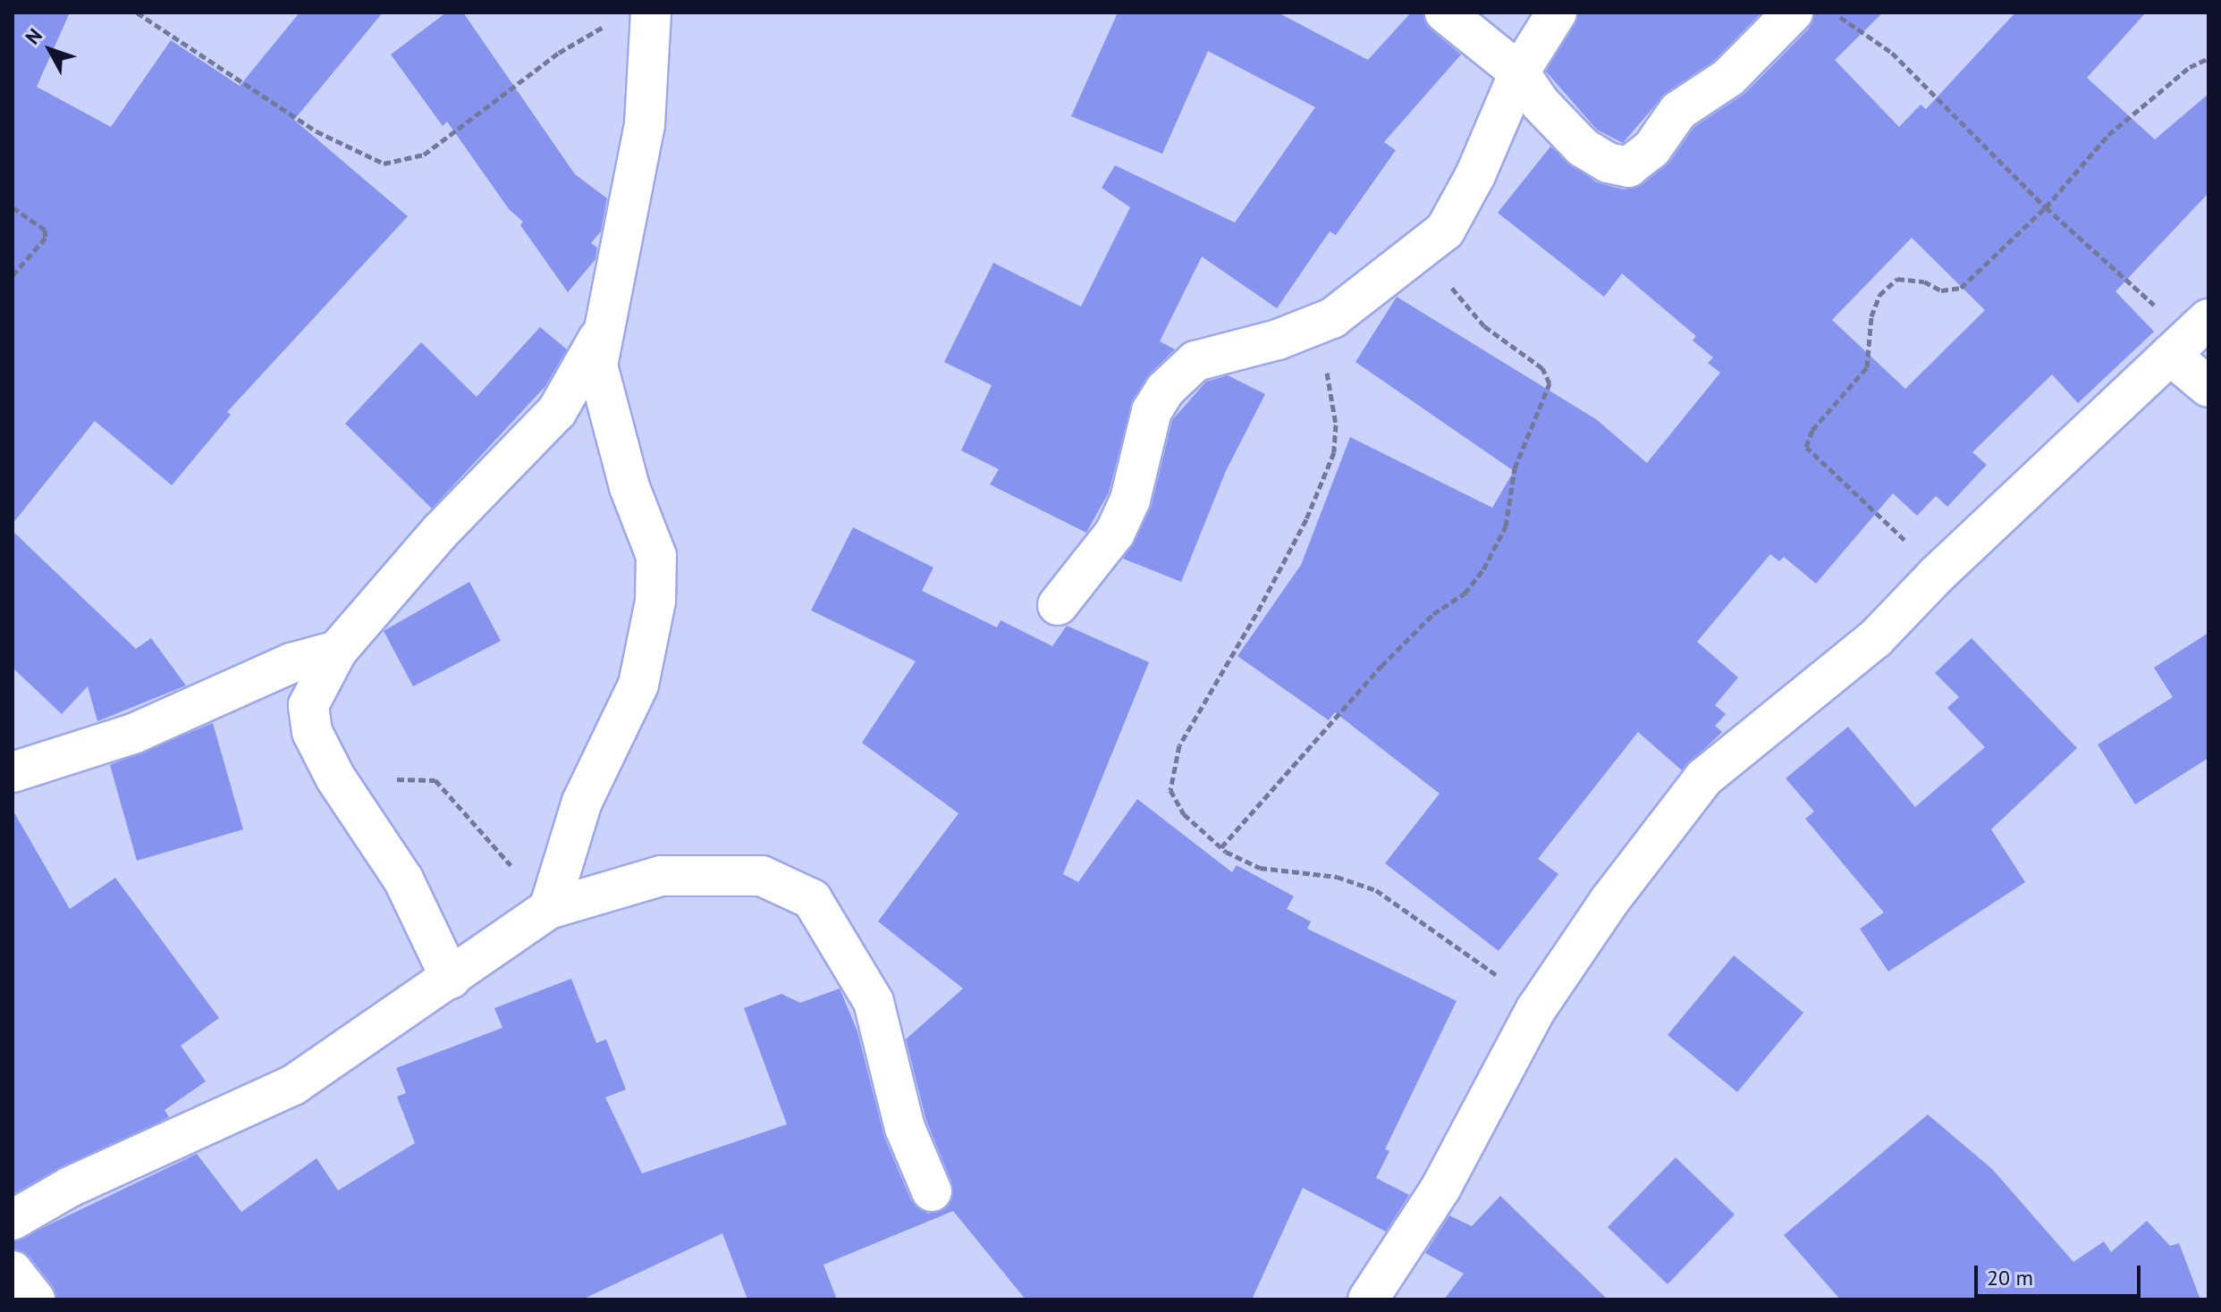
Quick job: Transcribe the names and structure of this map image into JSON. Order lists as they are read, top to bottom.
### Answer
{
  "scale_bar": "20 m",
  "north": "top left"
}
